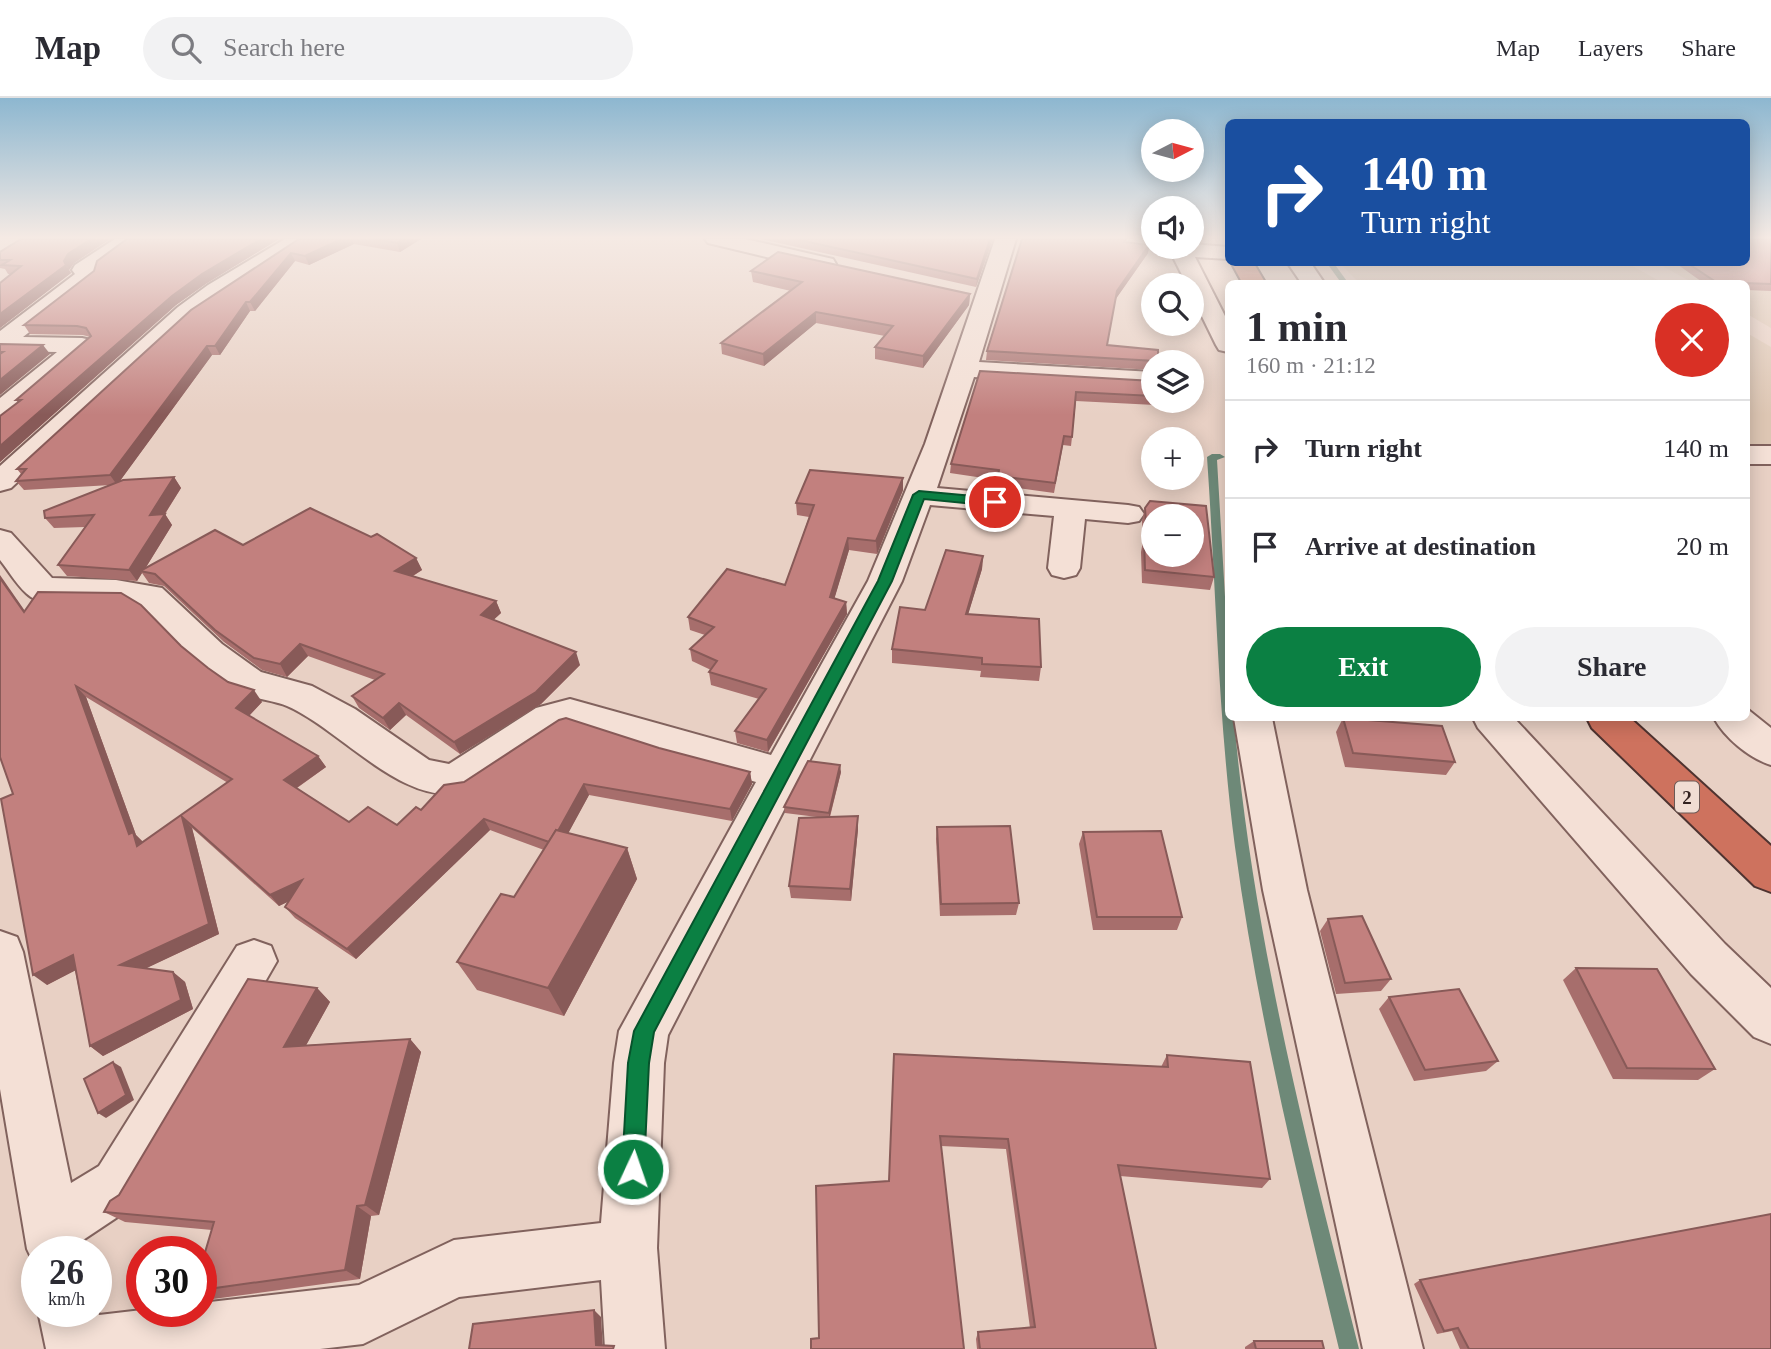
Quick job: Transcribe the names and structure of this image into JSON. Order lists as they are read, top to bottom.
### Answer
{
  "streets": {
    "highway": ["2"]
  },
  "north": "right",
  "page": {
    "header": "Map",
    "search": "Search here",
    "nav": ["Map", "Layers", "Share"],
    "map_buttons": ["+", "−"],
    "turn": ["140 m", "Turn right"],
    "heading": ["1 min", "160 m · 21:12"],
    "list": [
      {
        "name": "Turn right",
        "value": "140 m"
      },
      {
        "name": "Arrive at destination",
        "value": "20 m"
      }
    ],
    "buttons": ["Exit", "Share"],
    "speed": "26 km/h",
    "limit": "30"
  }
}
